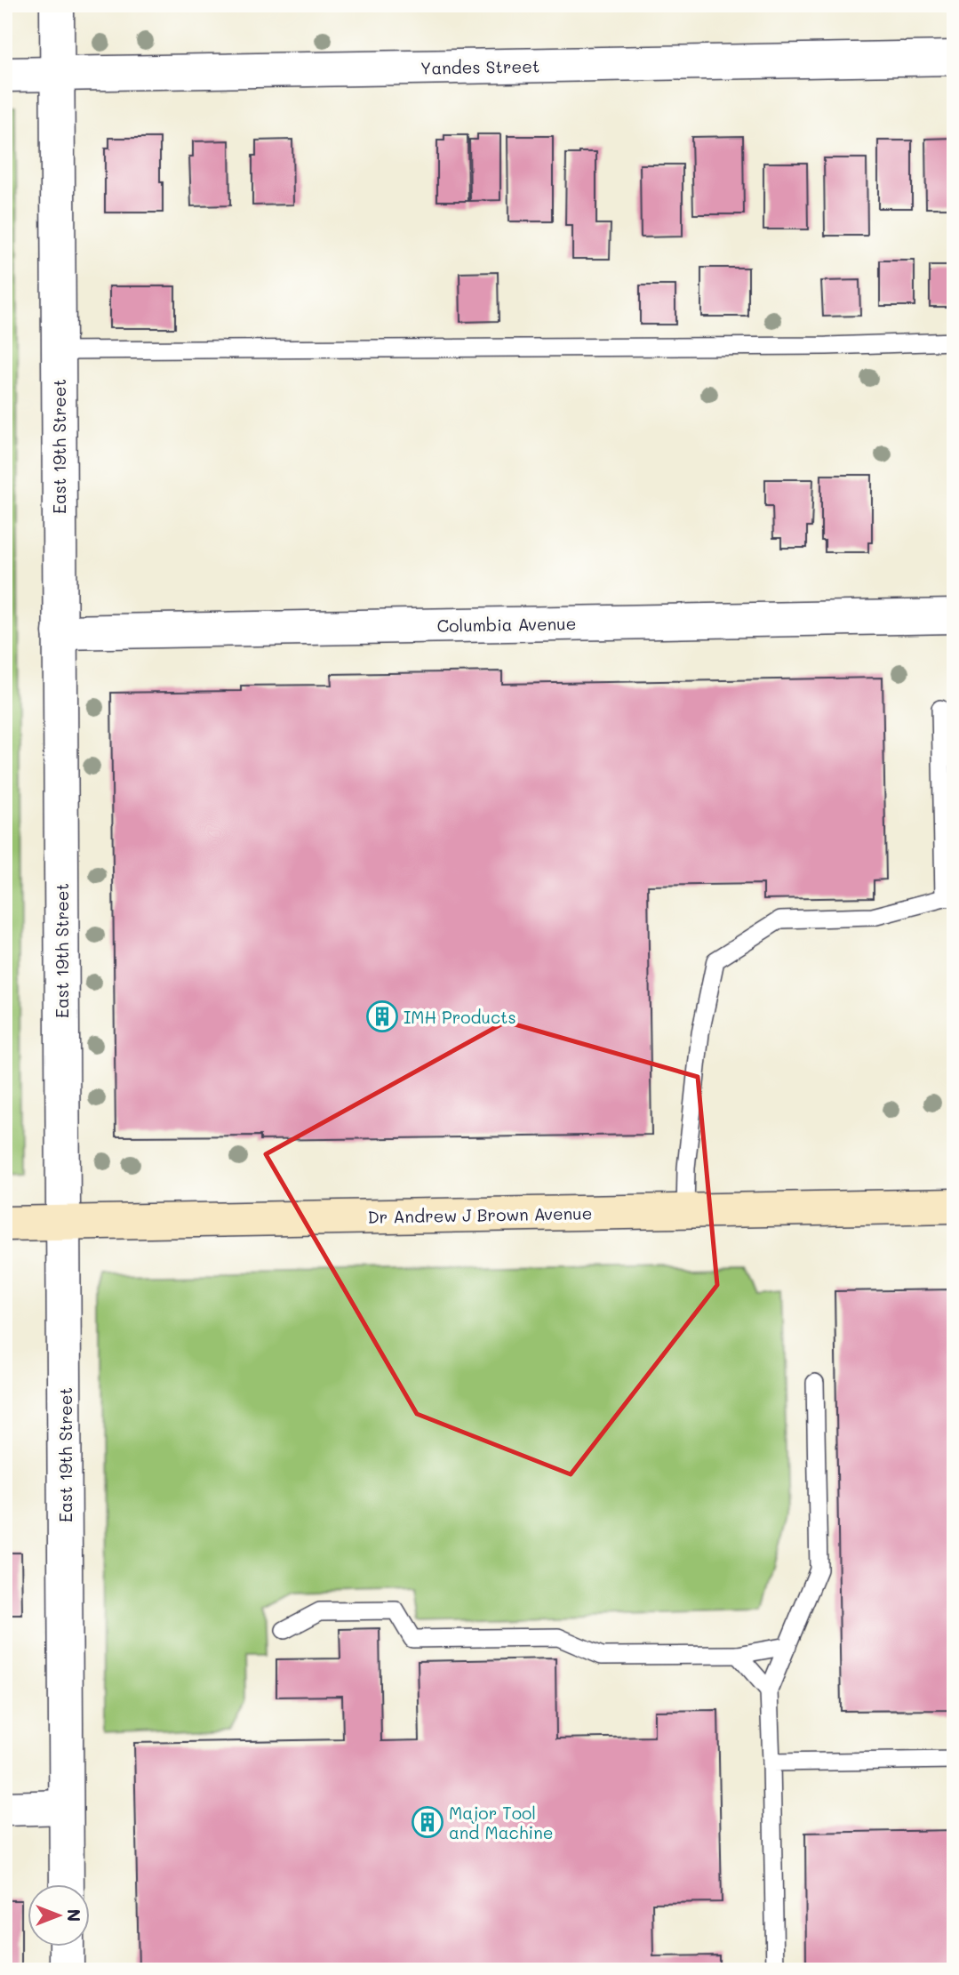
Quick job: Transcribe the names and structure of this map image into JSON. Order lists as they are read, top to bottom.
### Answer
{
  "streets": {
    "main road": ["Dr Andrew J Brown Avenue"],
    "street": ["Yandes Street", "East 19th Street", "Columbia Avenue"]
  },
  "crossings": [
    ["Yandes Street", "East 19th Street"],
    ["East 19th Street", "Columbia Avenue"],
    ["East 19th Street", "Dr Andrew J Brown Avenue"]
  ],
  "places": {
    "building": ["IMH Products", "Major Tool and Machine"]
  },
  "north": "right"
}
